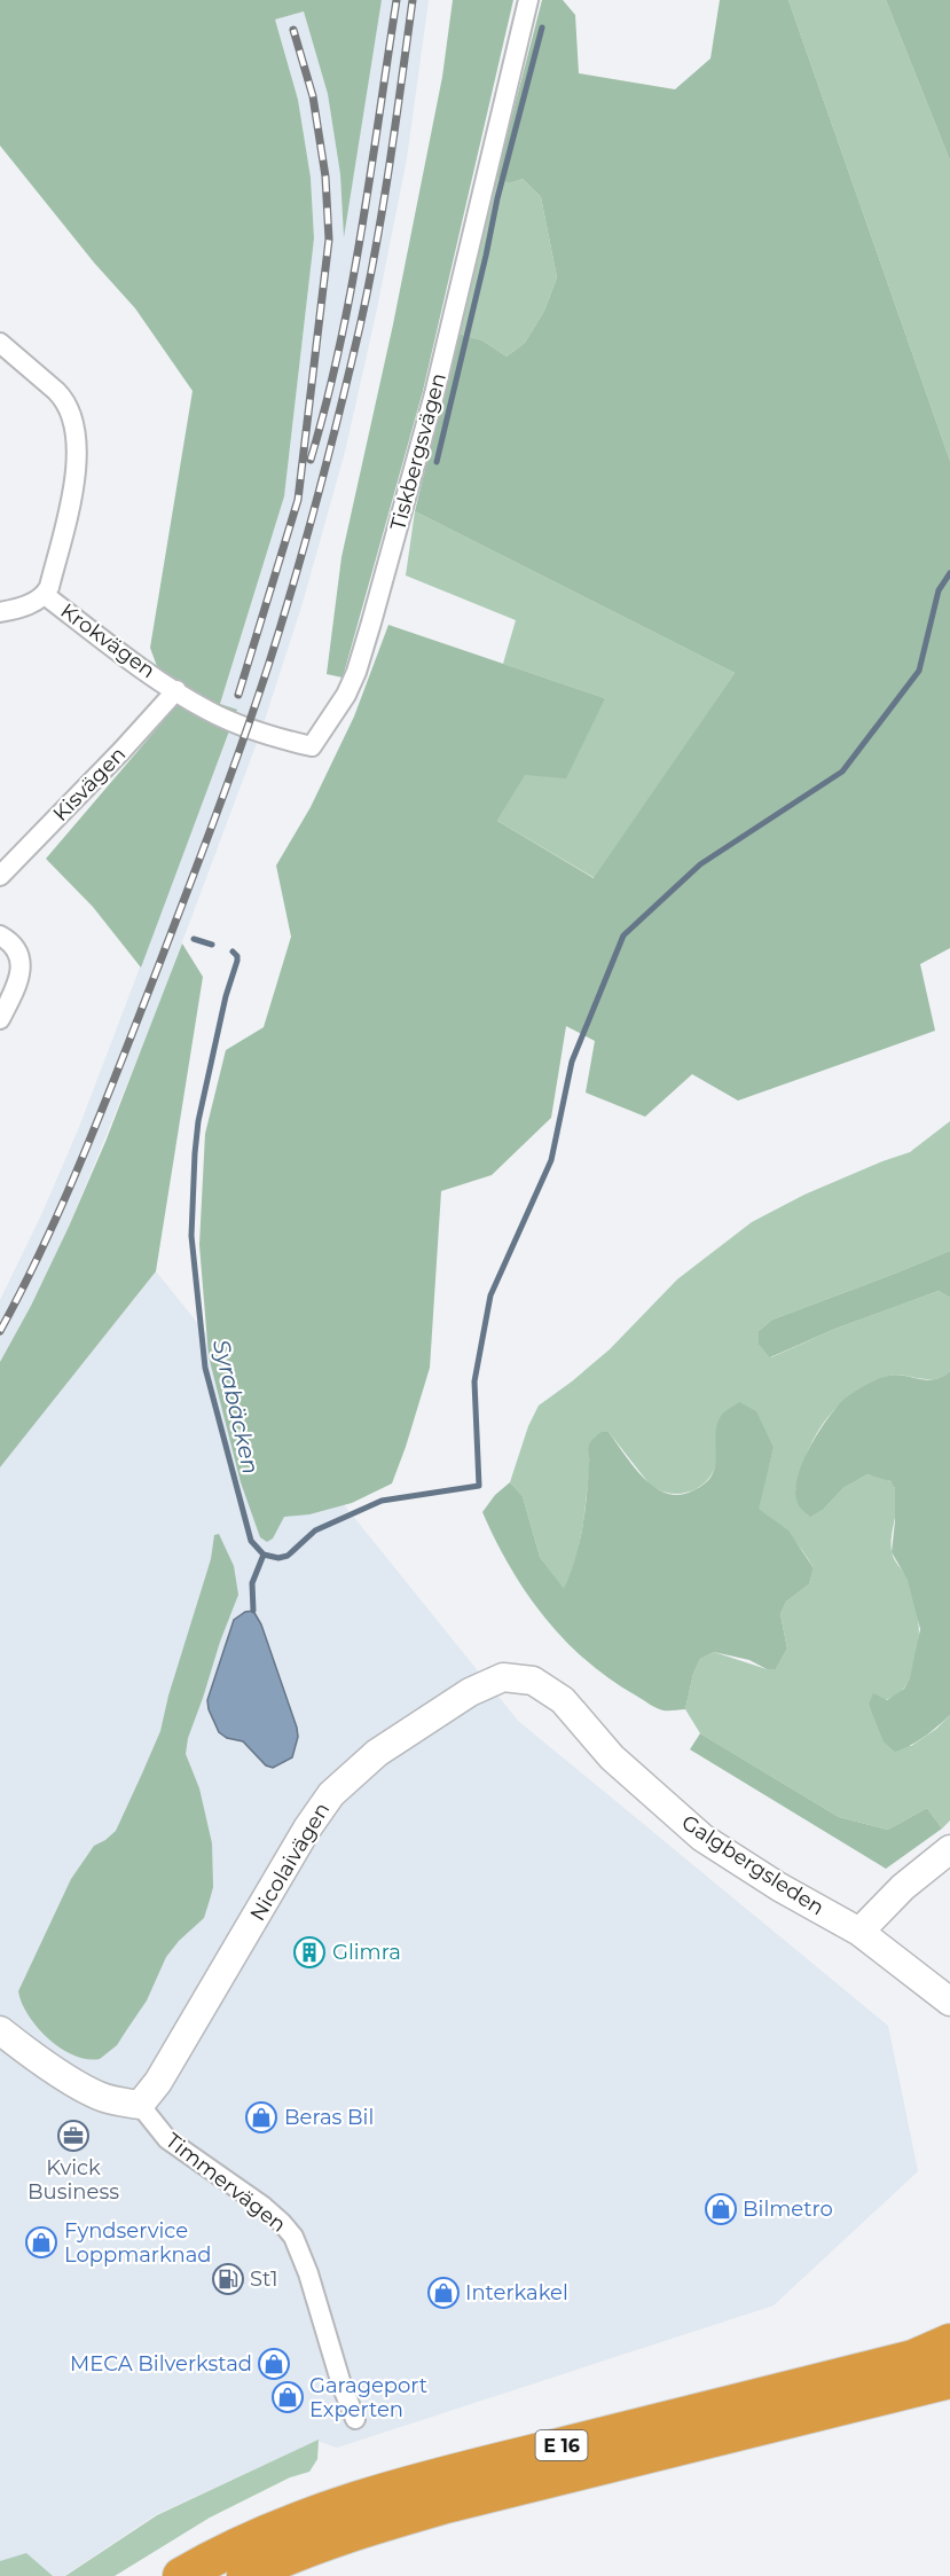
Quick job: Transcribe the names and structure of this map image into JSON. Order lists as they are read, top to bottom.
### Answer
{
  "streets": {
    "highway": ["E 16"],
    "street": [
      "Tiskbergsvägen",
      "Krokvägen",
      "Kisvägen",
      "Nicolaivägen",
      "Galgbergsleden",
      "Timmervägen"
    ]
  },
  "crossings": [
    ["Tiskbergsvägen", "Krokvägen"],
    ["Tiskbergsvägen", "Kisvägen"],
    ["Krokvägen", "Kisvägen"],
    ["Nicolaivägen", "Galgbergsleden"],
    ["Nicolaivägen", "Timmervägen"]
  ],
  "water": ["Syrabäcken"],
  "places": {
    "building": ["Glimra"],
    "shop": [
      "Beras Bil",
      "Bilmetro",
      "Fyndservice Loppmarknad",
      "Interkakel",
      "MECA Bilverkstad",
      "Garageport Experten"
    ],
    "office": ["Kvick Business"],
    "fuel station": ["St1"]
  }
}
